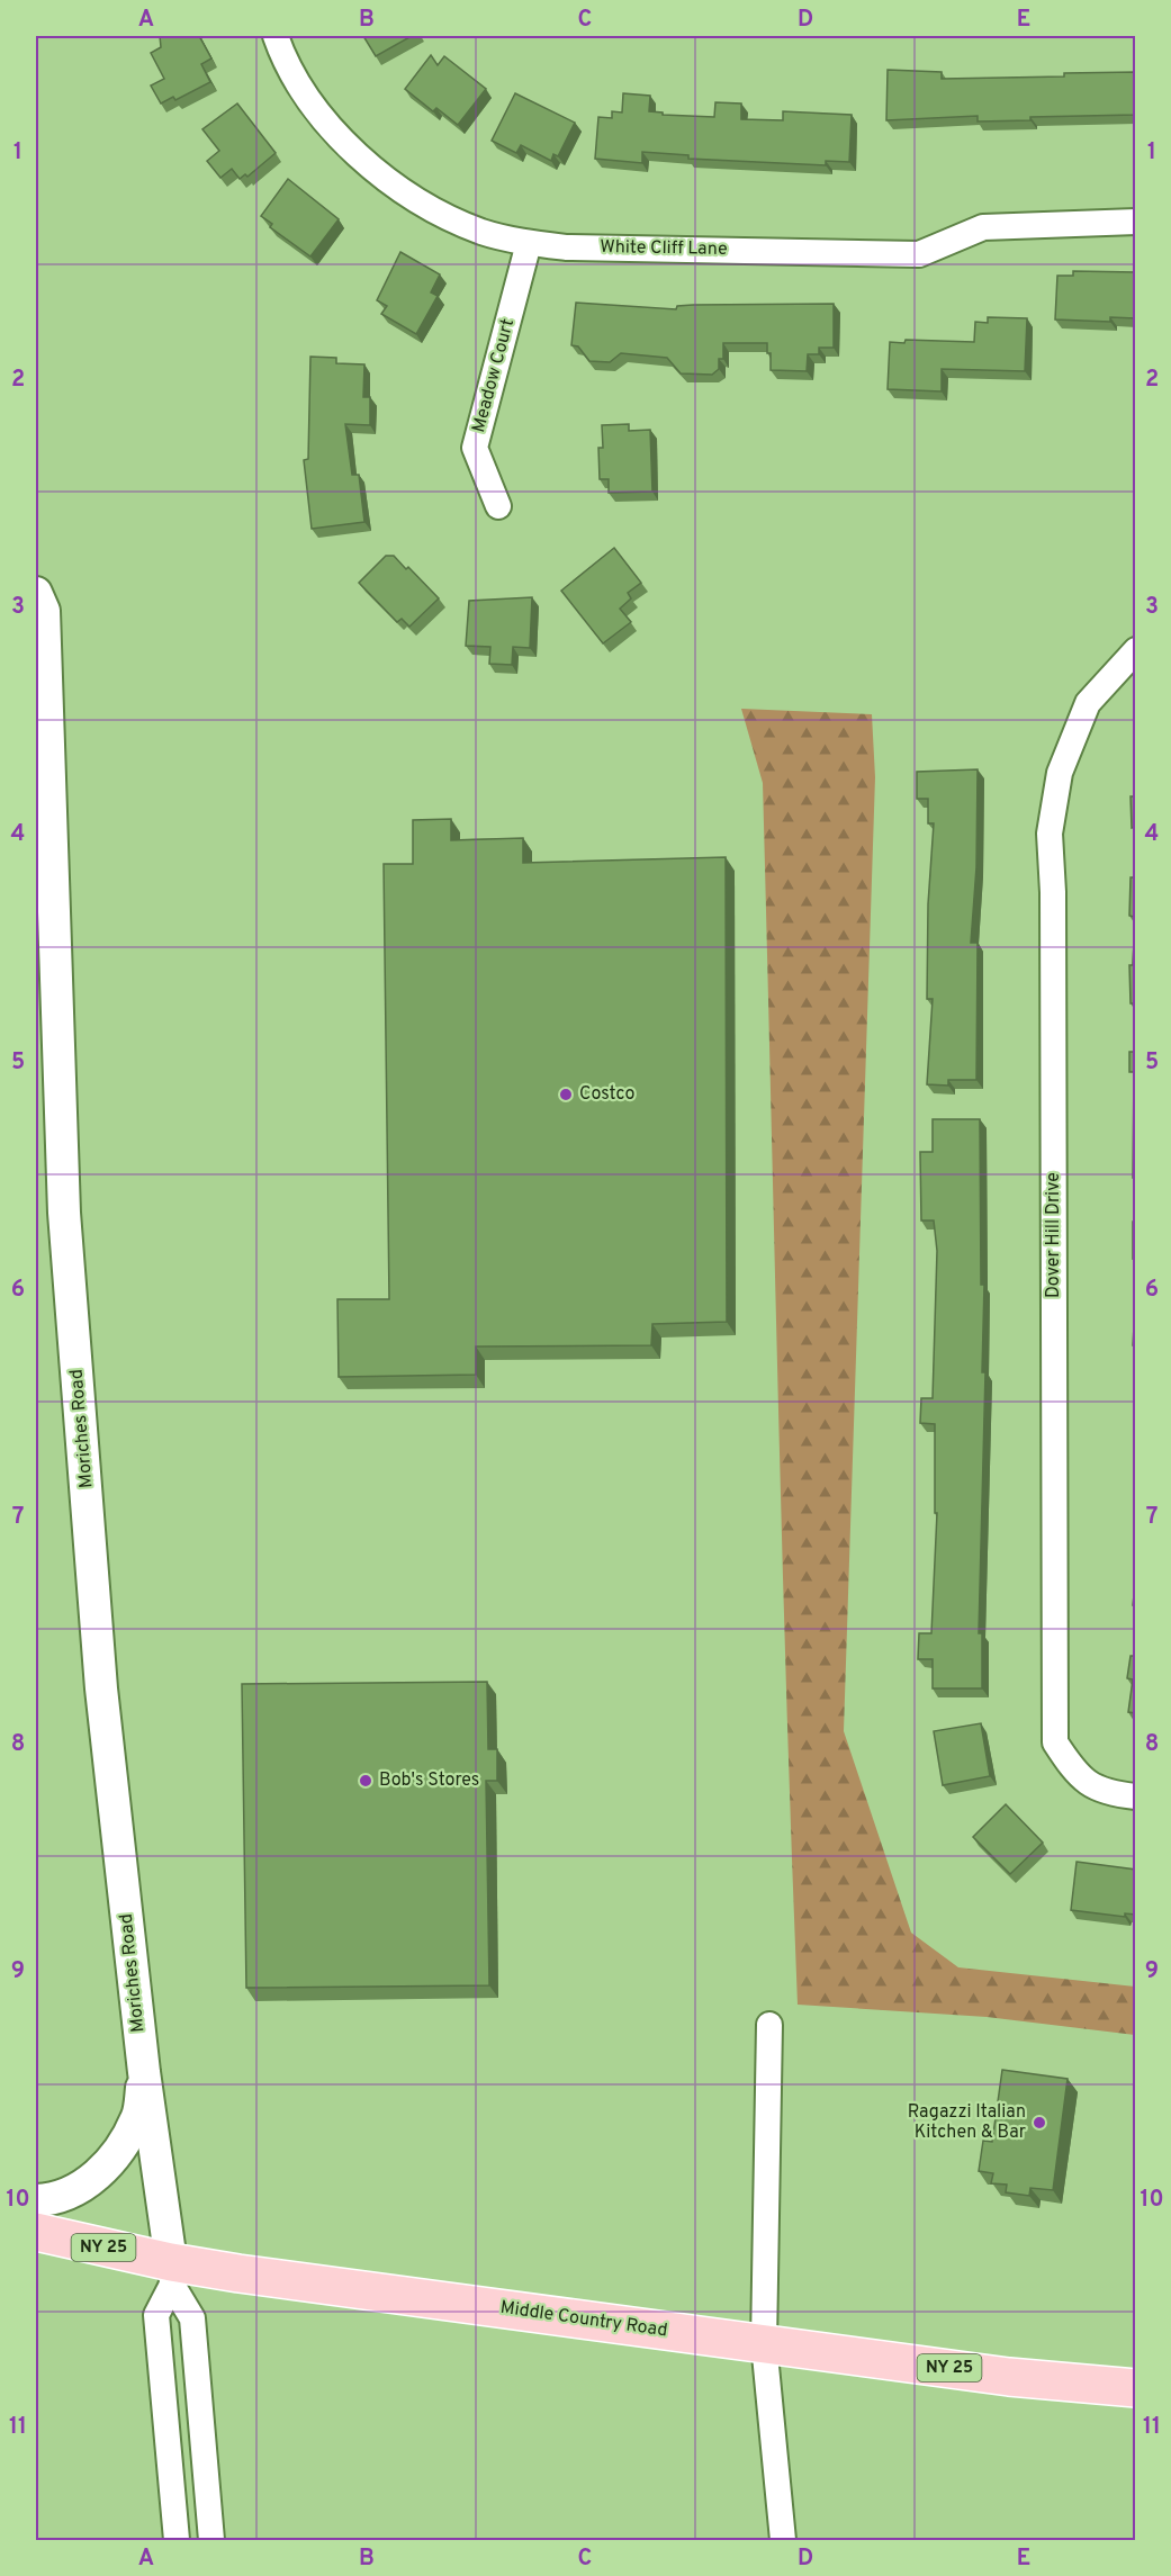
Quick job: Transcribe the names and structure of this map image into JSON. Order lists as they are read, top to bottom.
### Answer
{
  "streets": {
    "main road": ["NY 25", "Middle Country Road"],
    "street": [
      "White Cliff Lane",
      "Meadow Court",
      "Dover Hill Drive",
      "Moriches Road"
    ]
  },
  "crossings": [
    ["White Cliff Lane", "Meadow Court"],
    ["Moriches Road", "Middle Country Road"]
  ],
  "places": ["Costco", "Bob's Stores", "Ragazzi Italian Kitchen & Bar"],
  "grid": {
    "columns": [
      "A",
      "B",
      "C",
      "D",
      "E"
    ],
    "rows": [
      "1",
      "2",
      "3",
      "4",
      "5",
      "6",
      "7",
      "8",
      "9",
      "10",
      "11"
    ]
  }
}
